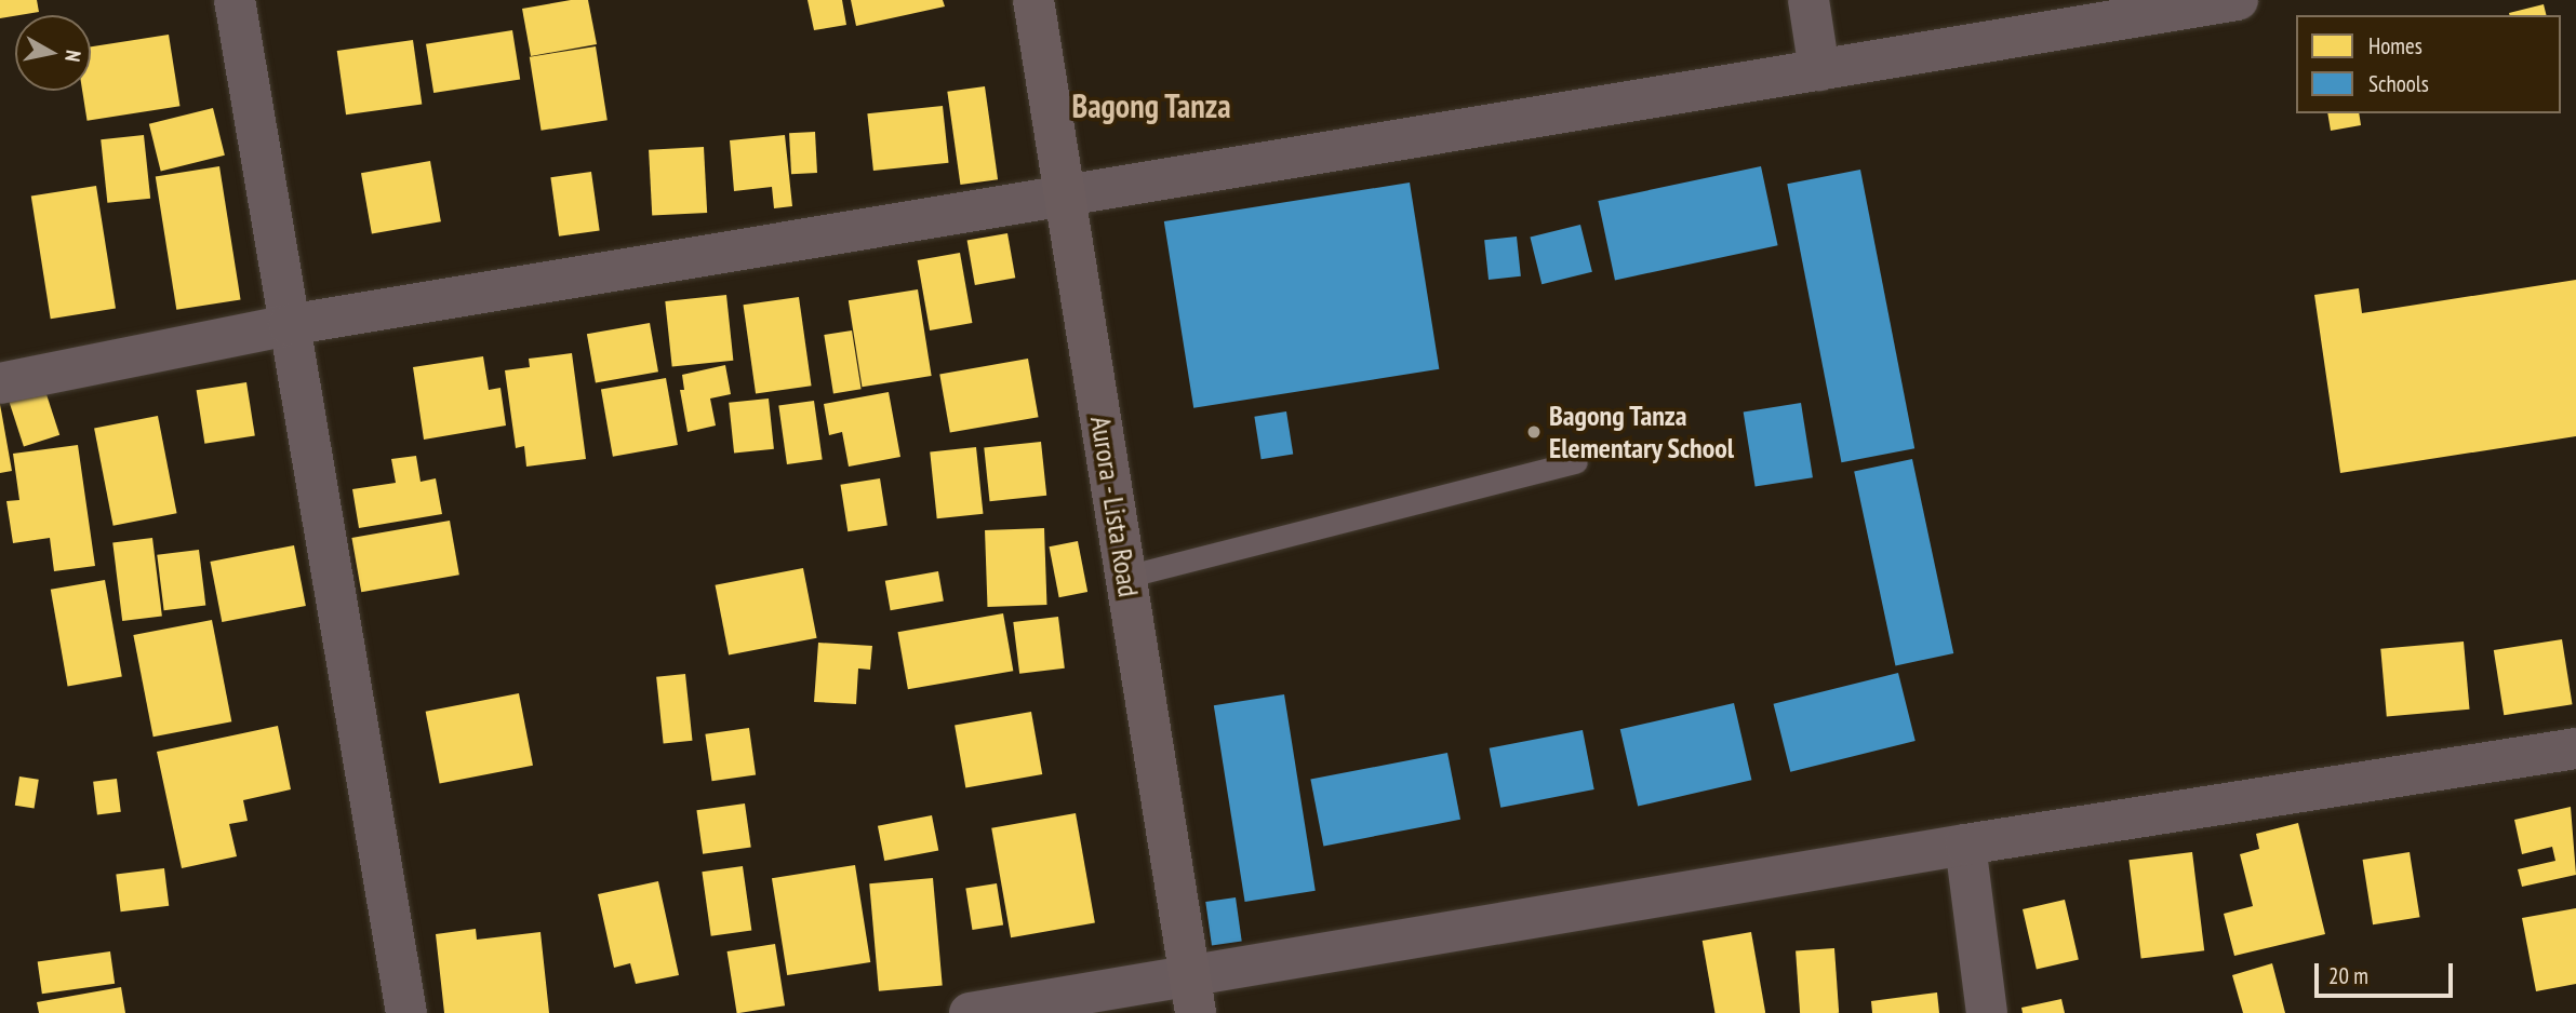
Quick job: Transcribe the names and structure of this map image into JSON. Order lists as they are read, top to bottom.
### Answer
{
  "streets": {
    "street": ["Aurora - Lista Road"]
  },
  "districts": ["Bagong Tanza"],
  "places": ["Bagong Tanza Elementary School"],
  "legend": ["Homes", "Schools"],
  "scale_bar": "20 m",
  "north": "right"
}
